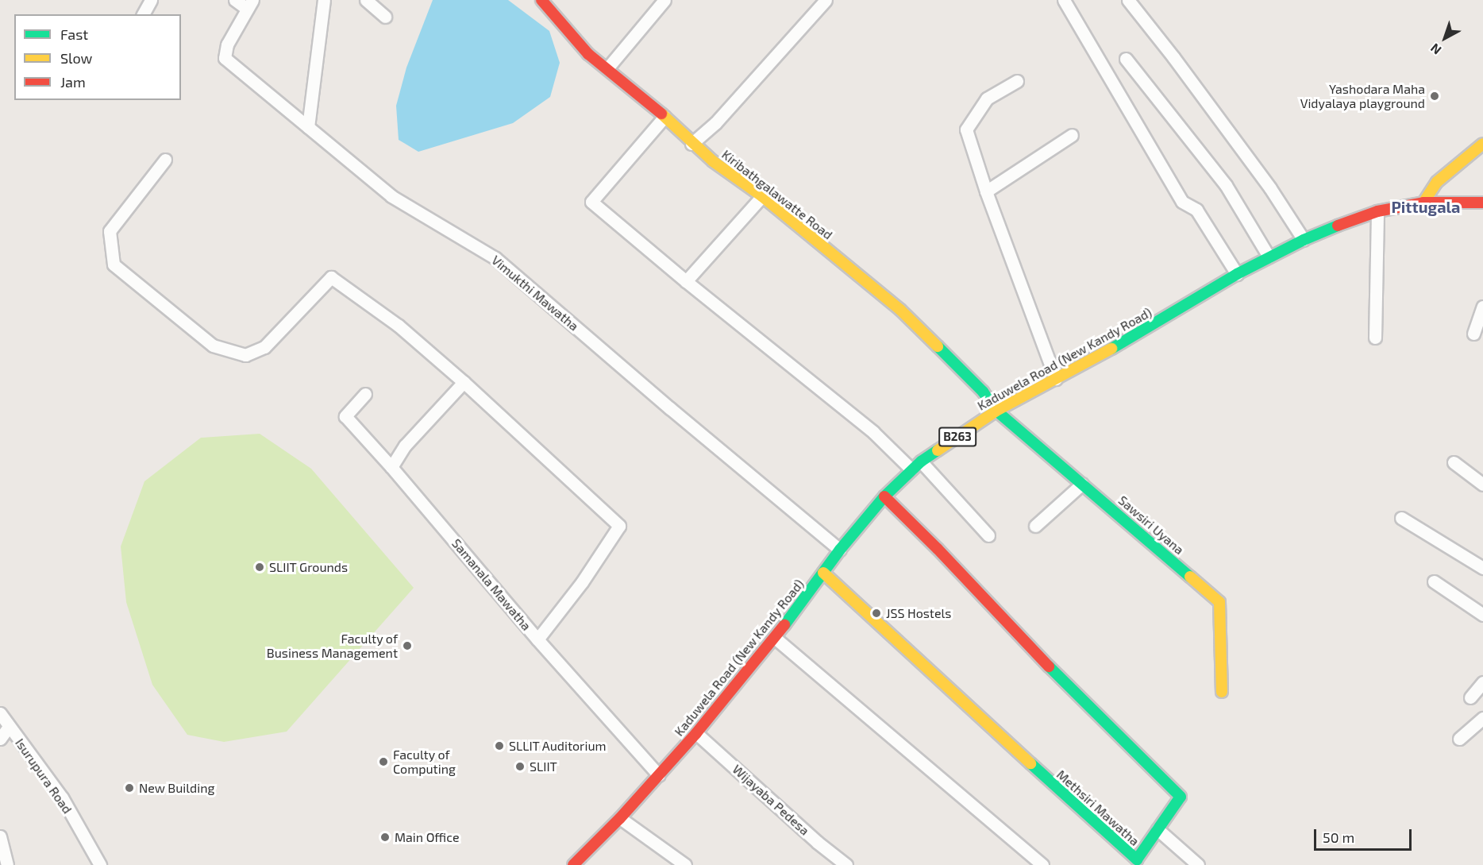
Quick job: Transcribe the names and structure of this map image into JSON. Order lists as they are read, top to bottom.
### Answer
{
  "streets": {
    "street": [
      "Kiribathgalawatte Road",
      "Vimukthi Mawatha",
      "Kaduwela Road (New Kandy Road)",
      "B263",
      "Sawsiri Uyana",
      "Samanala Mawatha",
      "Isurupura Road",
      "Wijayaba Pedesa",
      "Methsiri Mawatha"
    ]
  },
  "crossings": [
    ["Kiribathgalawatte Road", "Kaduwela Road (New Kandy Road)"],
    ["Kiribathgalawatte Road", "Sawsiri Uyana"],
    ["Vimukthi Mawatha", "Kaduwela Road (New Kandy Road)"],
    ["Kaduwela Road (New Kandy Road)", "Sawsiri Uyana"],
    ["Kaduwela Road (New Kandy Road)", "Samanala Mawatha"],
    ["Kaduwela Road (New Kandy Road)", "Wijayaba Pedesa"],
    ["Kaduwela Road (New Kandy Road)", "Methsiri Mawatha"]
  ],
  "districts": ["Pittugala"],
  "places": [
    "Yashodara Maha Vidyalaya playground",
    "SLIIT Grounds",
    "JSS Hostels",
    "Faculty of Business Management",
    "SLLIT Auditorium",
    "Faculty of Computing",
    "SLIIT",
    "New Building",
    "Main Office"
  ],
  "legend": ["Fast", "Slow", "Jam"],
  "scale_bar": "50 m",
  "north": "bottom left"
}
